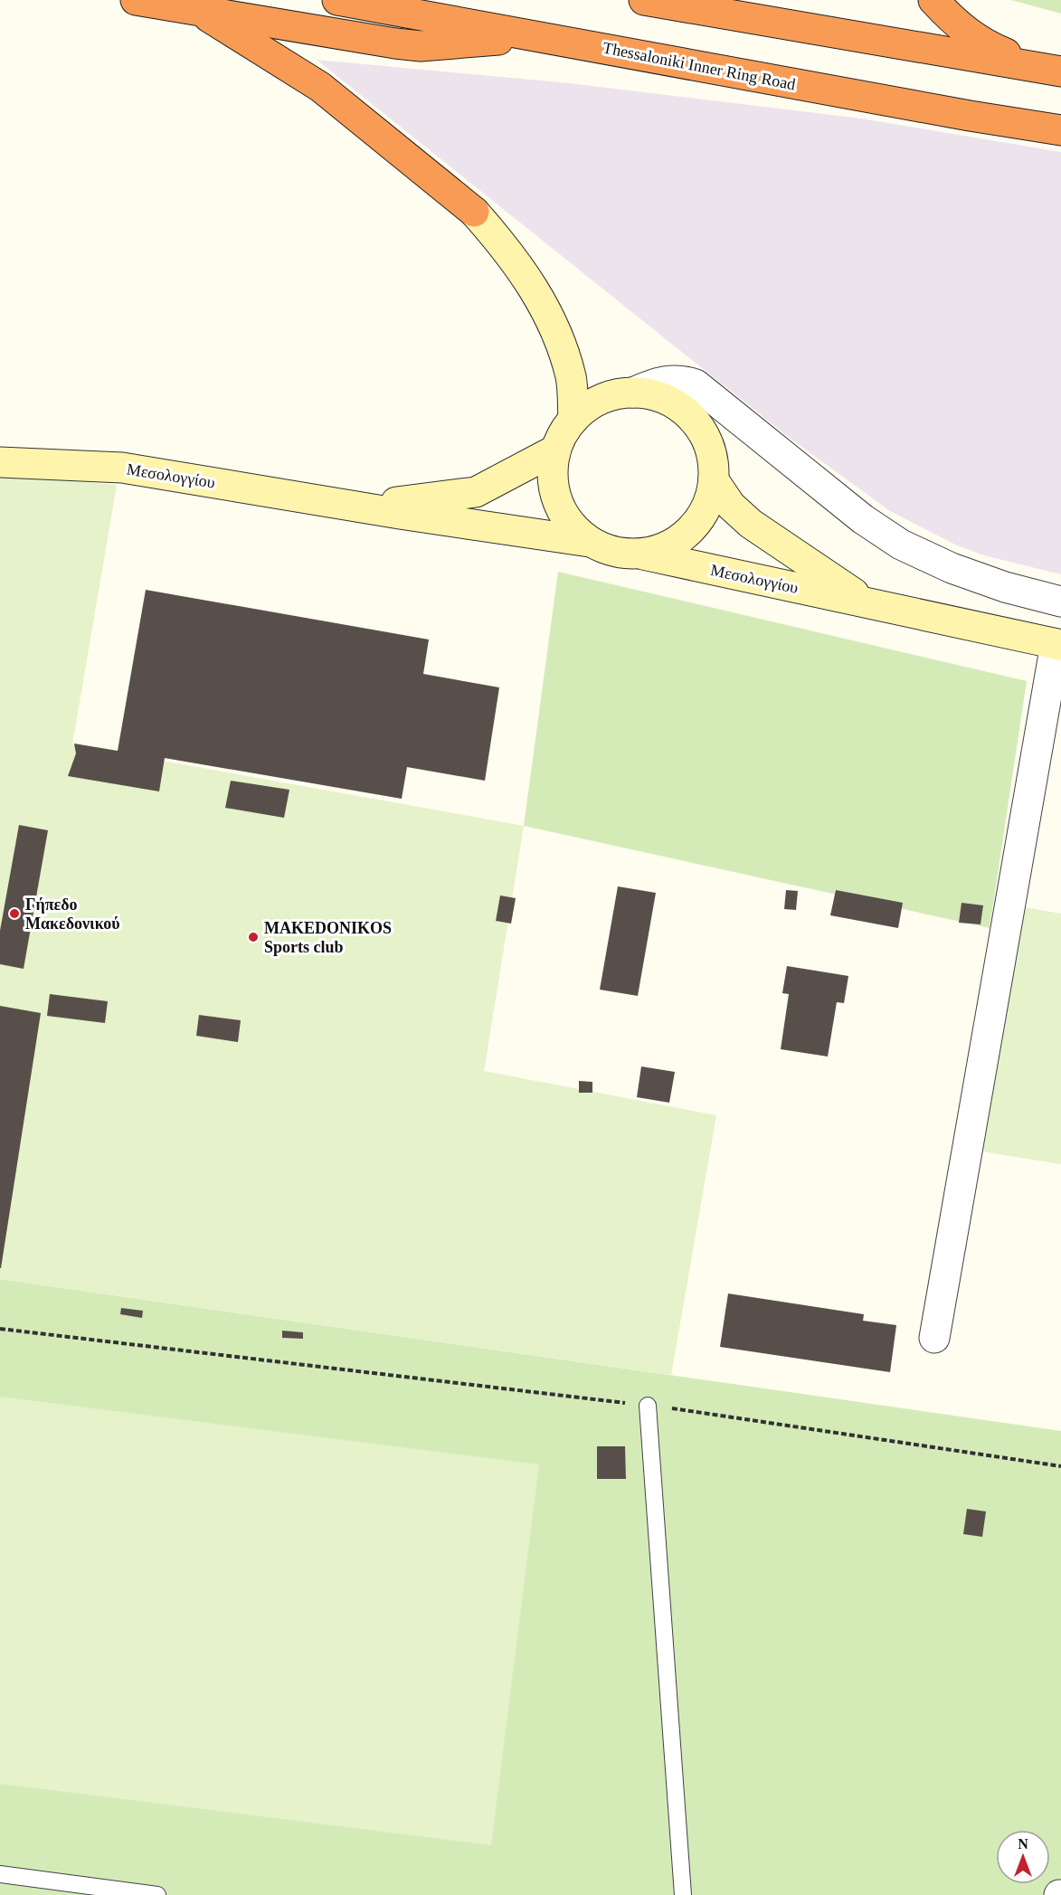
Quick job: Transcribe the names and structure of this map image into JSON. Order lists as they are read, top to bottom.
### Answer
{
  "streets": {
    "highway": ["Thessaloniki Inner Ring Road"],
    "street": ["Μεσολογγίου"]
  },
  "places": ["Γήπεδο Μακεδονικού", "MAKEDONIKOS Sports club"],
  "north": "top"
}
